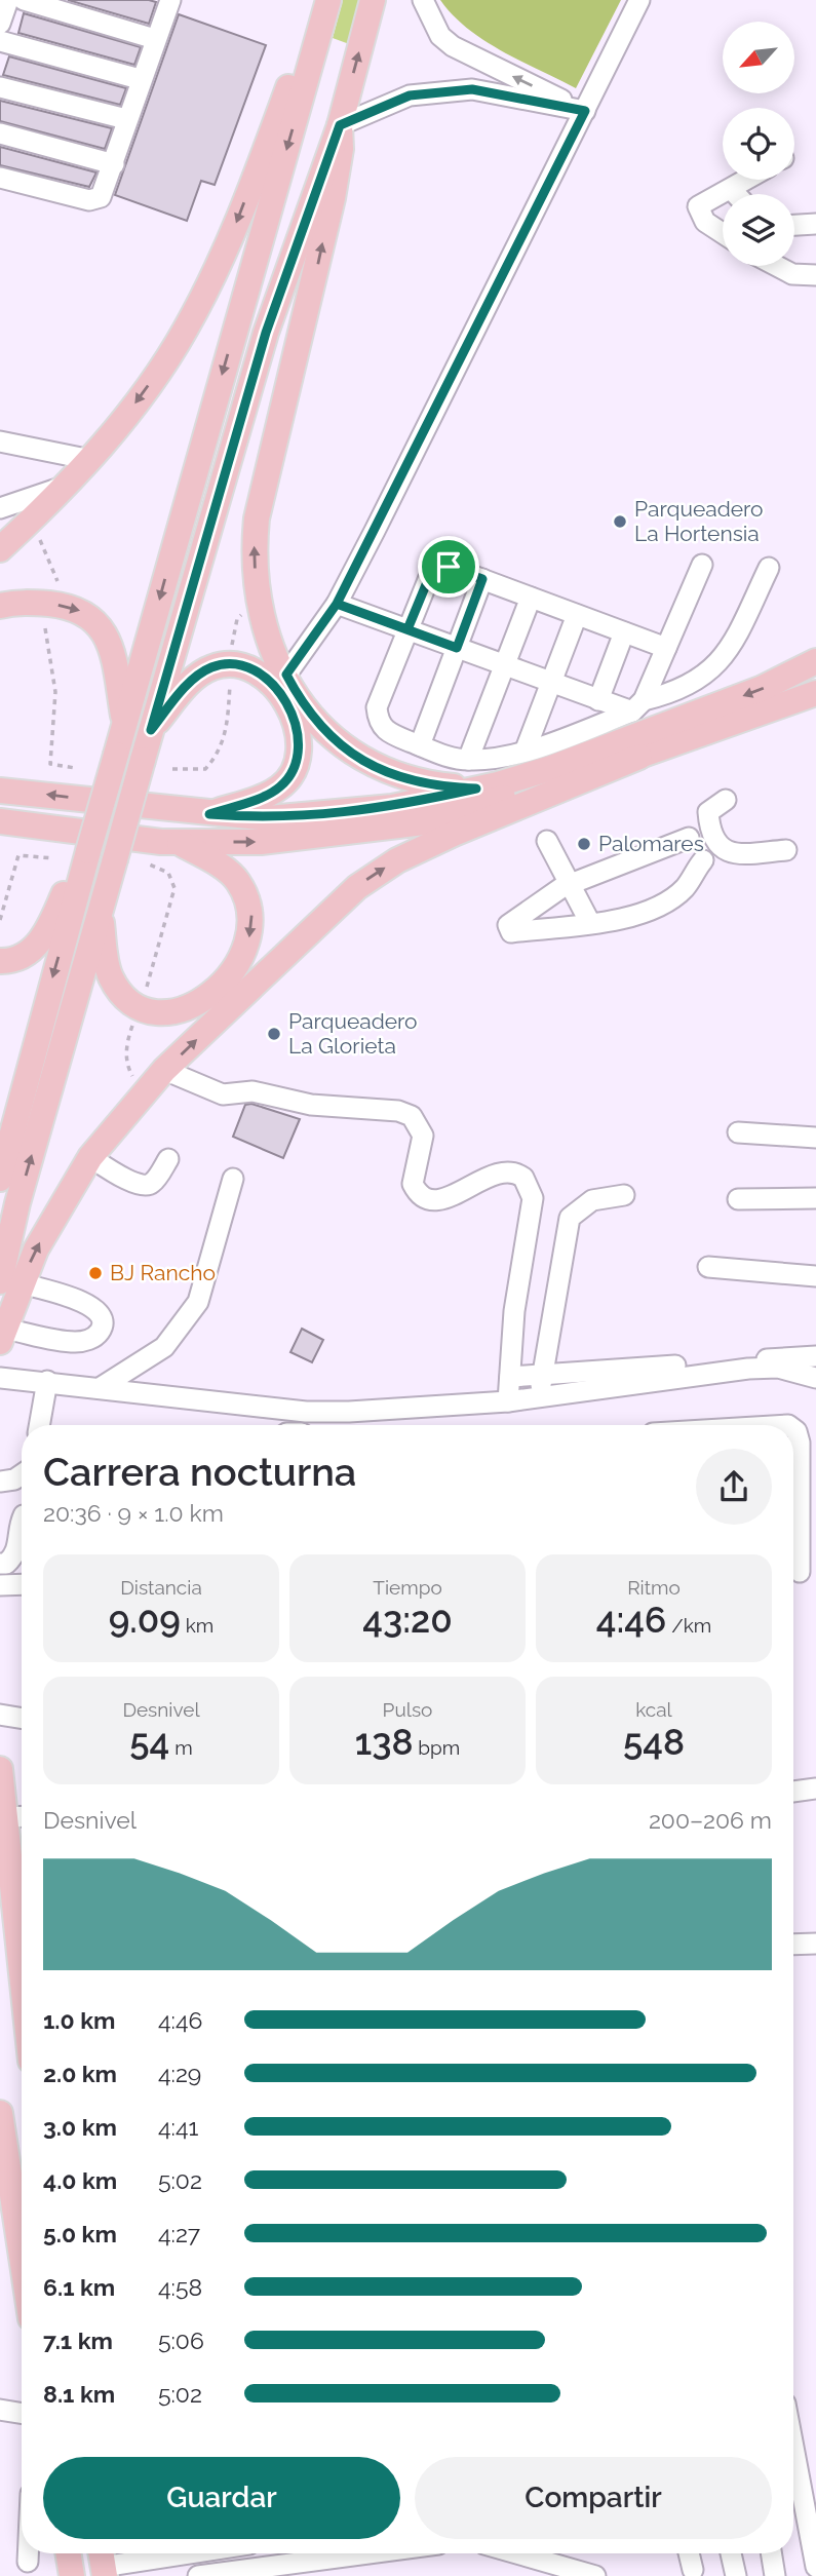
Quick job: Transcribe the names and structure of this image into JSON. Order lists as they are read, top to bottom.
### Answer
{
  "places": [
    "Parqueadero La Hortensia",
    "Palomares",
    "Parqueadero La Glorieta",
    "BJ Rancho"
  ],
  "north": "bottom left",
  "page": {
    "heading": ["Carrera nocturna", "20:36 · 9 × 1.0 km"],
    "stats": [
      ["Distancia", "9.09 km"],
      ["Tiempo", "43:20"],
      ["Ritmo", "4:46 /km"],
      ["Desnivel", "54 m"],
      ["Pulso", "138 bpm"],
      ["kcal", "548"]
    ],
    "chart": ["Desnivel", "200–206 m"],
    "list": [
      {
        "name": "1.0 km",
        "note": "4:46"
      },
      {
        "name": "2.0 km",
        "note": "4:29"
      },
      {
        "name": "3.0 km",
        "note": "4:41"
      },
      {
        "name": "4.0 km",
        "note": "5:02"
      },
      {
        "name": "5.0 km",
        "note": "4:27"
      },
      {
        "name": "6.1 km",
        "note": "4:58"
      },
      {
        "name": "7.1 km",
        "note": "5:06"
      },
      {
        "name": "8.1 km",
        "note": "5:02"
      }
    ],
    "buttons": ["Guardar", "Compartir"]
  }
}
